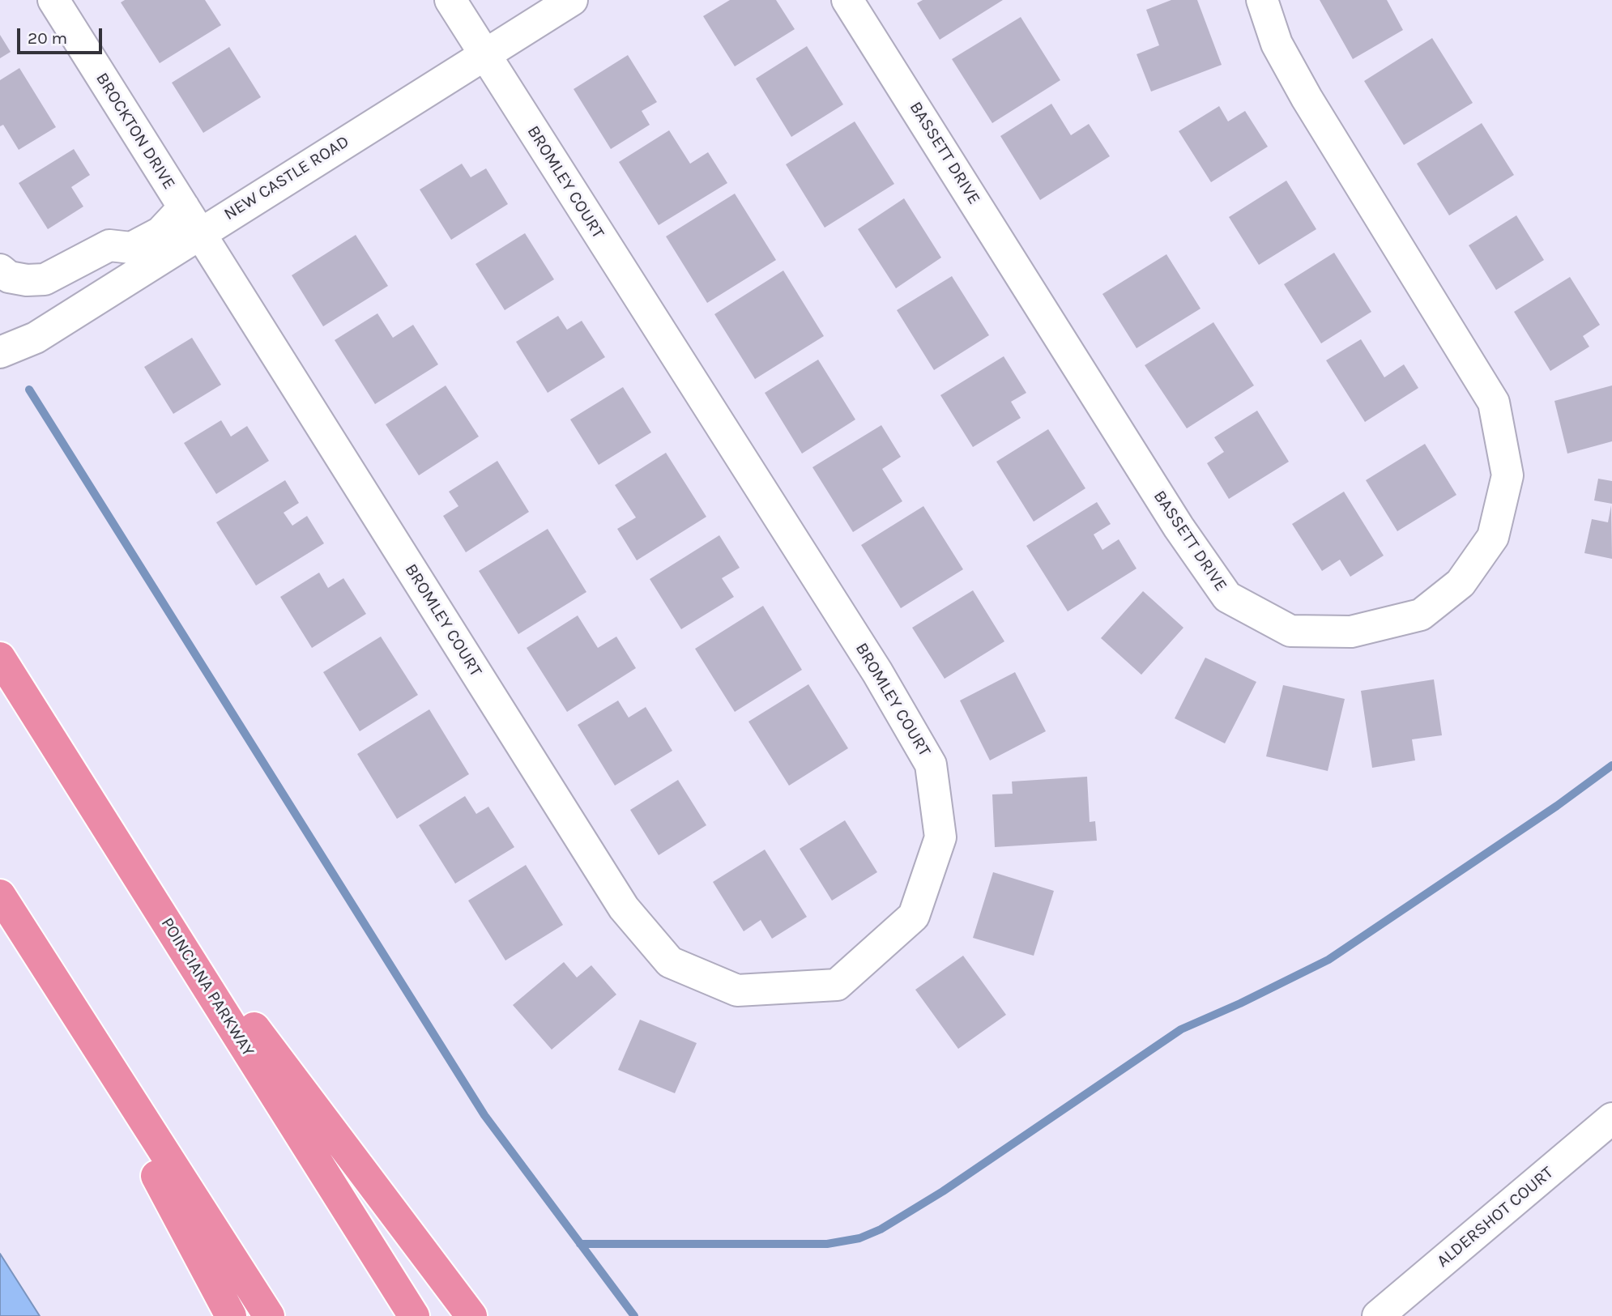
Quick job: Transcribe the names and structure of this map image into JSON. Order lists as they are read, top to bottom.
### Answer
{
  "streets": {
    "highway": ["POINCIANA PARKWAY"],
    "street": [
      "BROCKTON DRIVE",
      "BASSETT DRIVE",
      "NEW CASTLE ROAD",
      "BROMLEY COURT",
      "ALDERSHOT COURT"
    ]
  },
  "crossings": [
    ["BROCKTON DRIVE", "NEW CASTLE ROAD"],
    ["BROCKTON DRIVE", "BROMLEY COURT"],
    ["NEW CASTLE ROAD", "BROMLEY COURT"]
  ],
  "scale_bar": "20 m"
}
